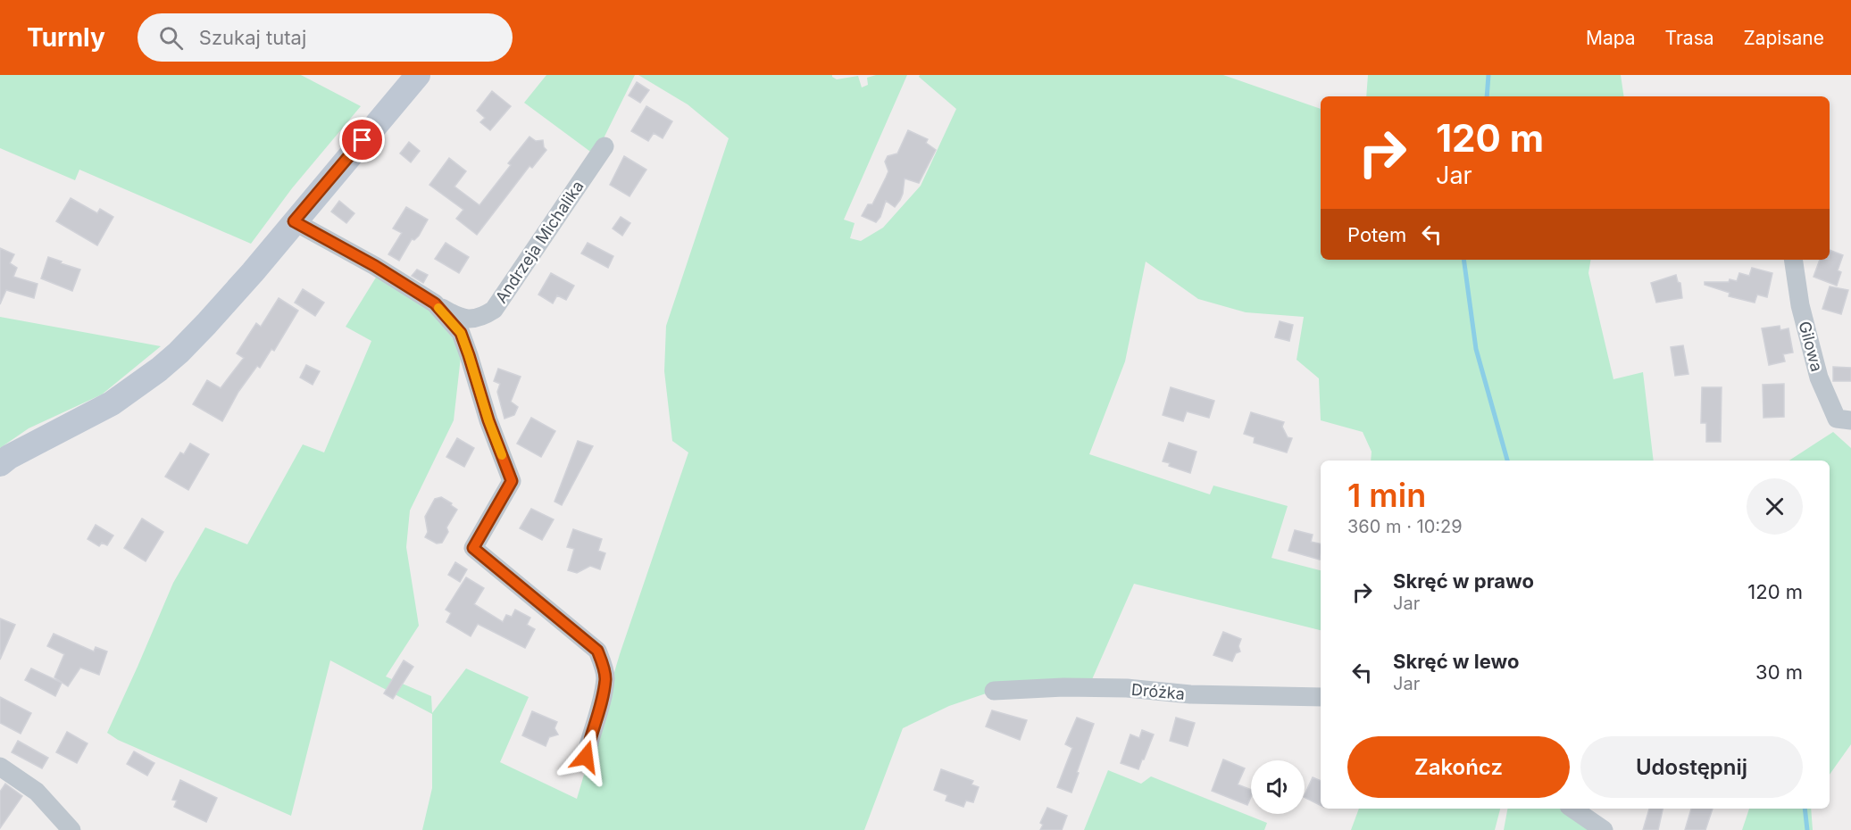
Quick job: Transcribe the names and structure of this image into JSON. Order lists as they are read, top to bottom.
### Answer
{
  "streets": {
    "street": ["Andrzeja Michalika", "Gilowa", "Dróżka"]
  },
  "page": {
    "header": "Turnly",
    "search": "Szukaj tutaj",
    "nav": ["Mapa", "Trasa", "Zapisane"],
    "turn": ["120 m", "Jar"],
    "then": "Potem",
    "heading": ["1 min", "360 m · 10:29"],
    "list": [
      {
        "name": "Skręć w prawo",
        "note": "Jar",
        "value": "120 m"
      },
      {
        "name": "Skręć w lewo",
        "note": "Jar",
        "value": "30 m"
      }
    ],
    "buttons": ["Zakończ", "Udostępnij"]
  }
}
